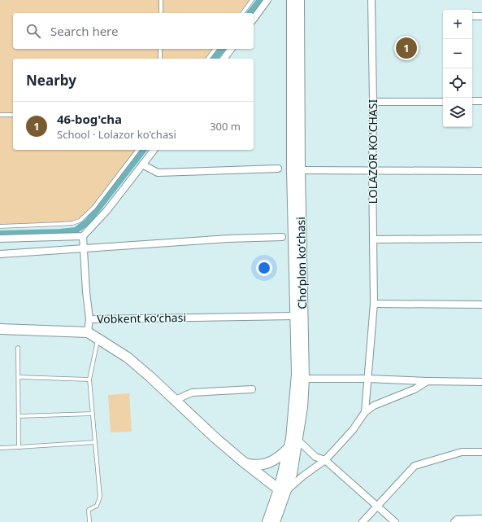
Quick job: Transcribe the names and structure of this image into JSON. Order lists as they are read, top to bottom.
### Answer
{
  "streets": {
    "main road": ["Choʻplon koʻchasi", "Vobkent koʻchasi"],
    "street": ["LOLAZOR KO'CHASI"]
  },
  "crossings": [
    ["Choʻplon koʻchasi", "Vobkent koʻchasi"]
  ],
  "page": {
    "map_buttons": ["+", "−"],
    "search": "Search here",
    "pins": "1",
    "heading": "Nearby",
    "list": [
      {
        "mark": "1",
        "name": "46-bog'cha",
        "note": "School · Lolazor ko'chasi",
        "value": "300 m"
      }
    ]
  }
}
